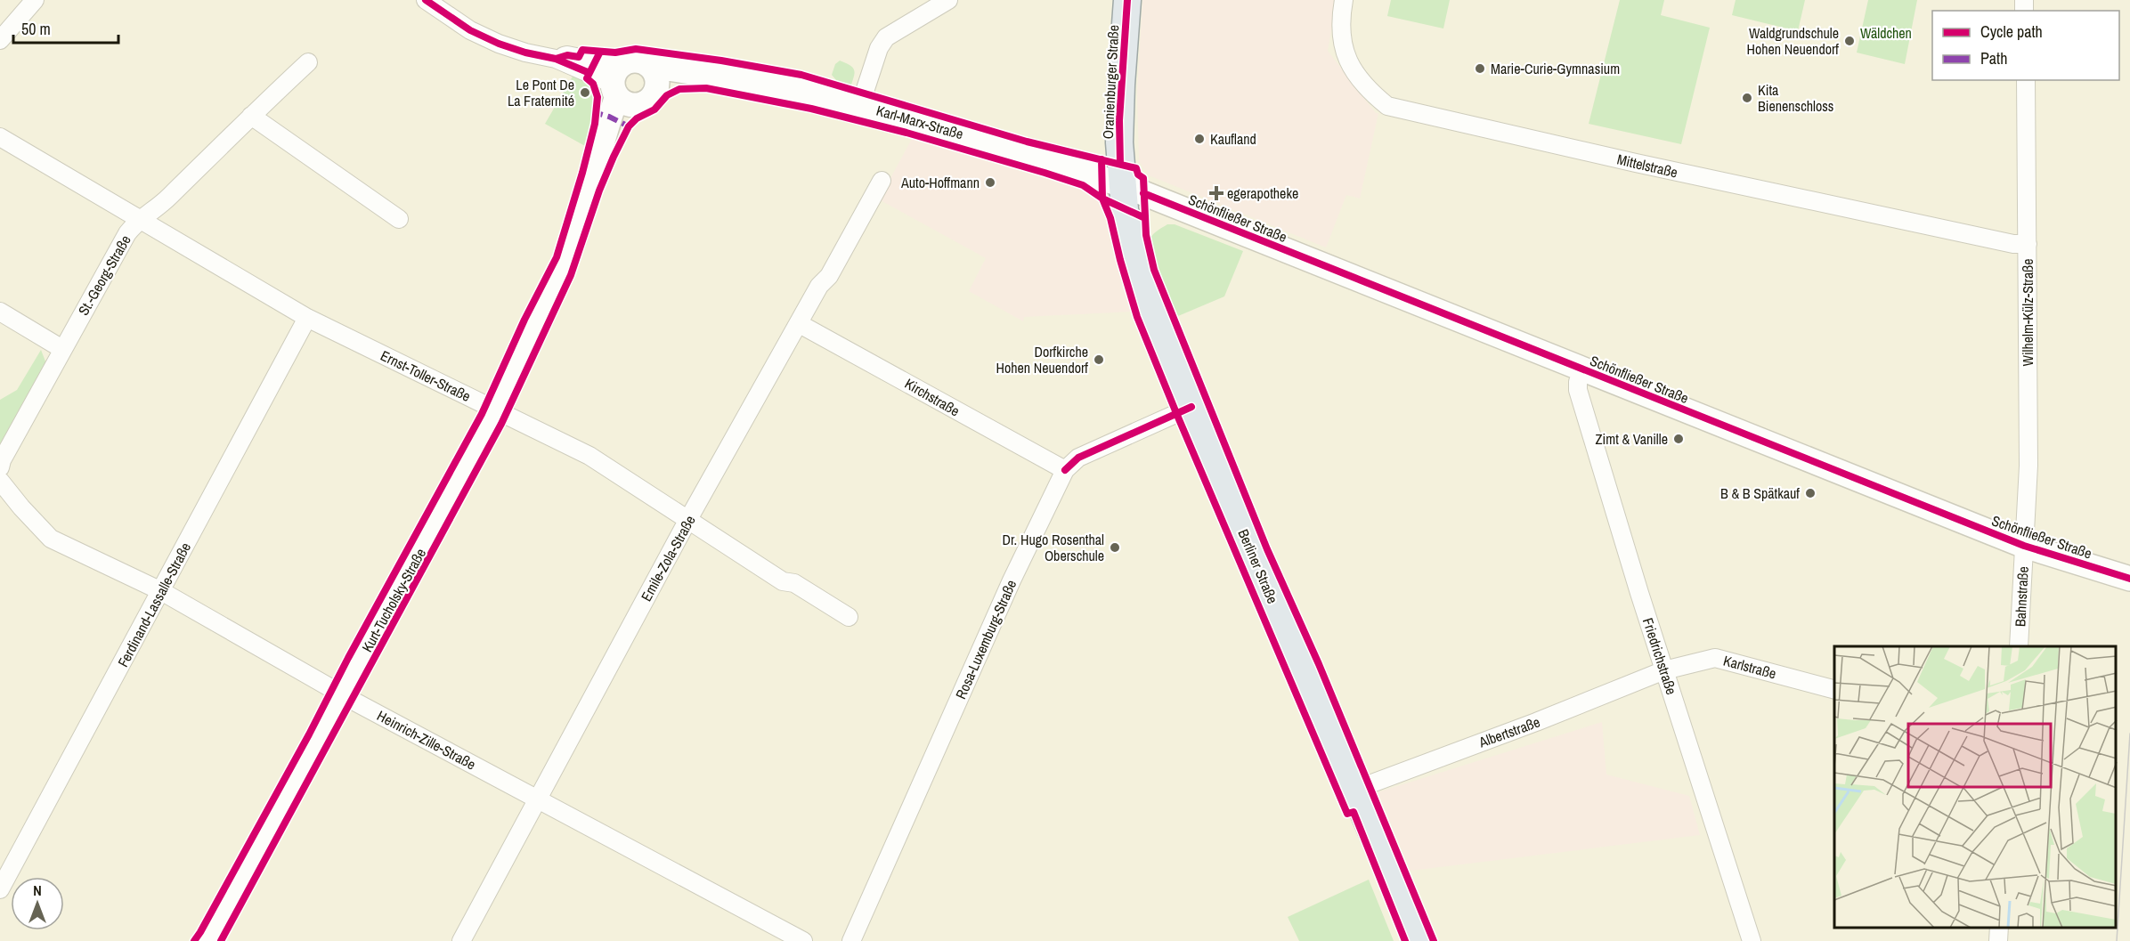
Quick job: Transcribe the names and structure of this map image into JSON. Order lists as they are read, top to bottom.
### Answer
{
  "streets": {
    "main road": [
      "Oranienburger Straße",
      "Karl-Marx-Straße",
      "Schönfließer Straße",
      "Berliner Straße",
      "Kurt-Tucholsky-Straße"
    ],
    "street": [
      "Mittelstraße",
      "St.-Georg-Straße",
      "Wilhelm-Külz-Straße",
      "Ernst-Toller-Straße",
      "Kirchstraße",
      "Emile-Zola-Straße",
      "Bahnstraße",
      "Ferdinand-Lassalle-Straße",
      "Rosa-Luxemburg-Straße",
      "Friedrichstraße",
      "Karlstraße",
      "Albertstraße",
      "Heinrich-Zille-Straße"
    ]
  },
  "crossings": [
    ["Oranienburger Straße", "Karl-Marx-Straße"],
    ["Oranienburger Straße", "Schönfließer Straße"],
    ["Oranienburger Straße", "Berliner Straße"],
    ["Karl-Marx-Straße", "Schönfließer Straße"],
    ["Karl-Marx-Straße", "Berliner Straße"],
    ["Karl-Marx-Straße", "Kurt-Tucholsky-Straße"],
    ["Mittelstraße", "Wilhelm-Külz-Straße"],
    ["Schönfließer Straße", "Wilhelm-Külz-Straße"],
    ["Schönfließer Straße", "Berliner Straße"],
    ["Schönfließer Straße", "Bahnstraße"],
    ["Schönfließer Straße", "Friedrichstraße"],
    ["St.-Georg-Straße", "Ernst-Toller-Straße"],
    ["Wilhelm-Külz-Straße", "Bahnstraße"],
    ["Ernst-Toller-Straße", "Emile-Zola-Straße"],
    ["Ernst-Toller-Straße", "Kurt-Tucholsky-Straße"],
    ["Ernst-Toller-Straße", "Ferdinand-Lassalle-Straße"],
    ["Kirchstraße", "Emile-Zola-Straße"],
    ["Kirchstraße", "Rosa-Luxemburg-Straße"],
    ["Emile-Zola-Straße", "Heinrich-Zille-Straße"],
    ["Berliner Straße", "Rosa-Luxemburg-Straße"],
    ["Berliner Straße", "Albertstraße"],
    ["Kurt-Tucholsky-Straße", "Heinrich-Zille-Straße"],
    ["Ferdinand-Lassalle-Straße", "Heinrich-Zille-Straße"],
    ["Friedrichstraße", "Karlstraße"],
    ["Friedrichstraße", "Albertstraße"],
    ["Karlstraße", "Albertstraße"]
  ],
  "parks": ["Wäldchen"],
  "places": {
    "other": [
      "Waldgrundschule Hohen Neuendorf",
      "Marie-Curie-Gymnasium",
      "Le Pont De La Fraternité",
      "Kita Bienenschloss",
      "Kaufland",
      "Auto-Hoffmann",
      "Dorfkirche Hohen Neuendorf",
      "Zimt & Vanille",
      "B & B Spätkauf",
      "Dr. Hugo Rosenthal Oberschule"
    ],
    "health": ["egerapotheke"]
  },
  "legend": ["Cycle path", "Path"],
  "scale_bar": "50 m",
  "north": "top"
}
